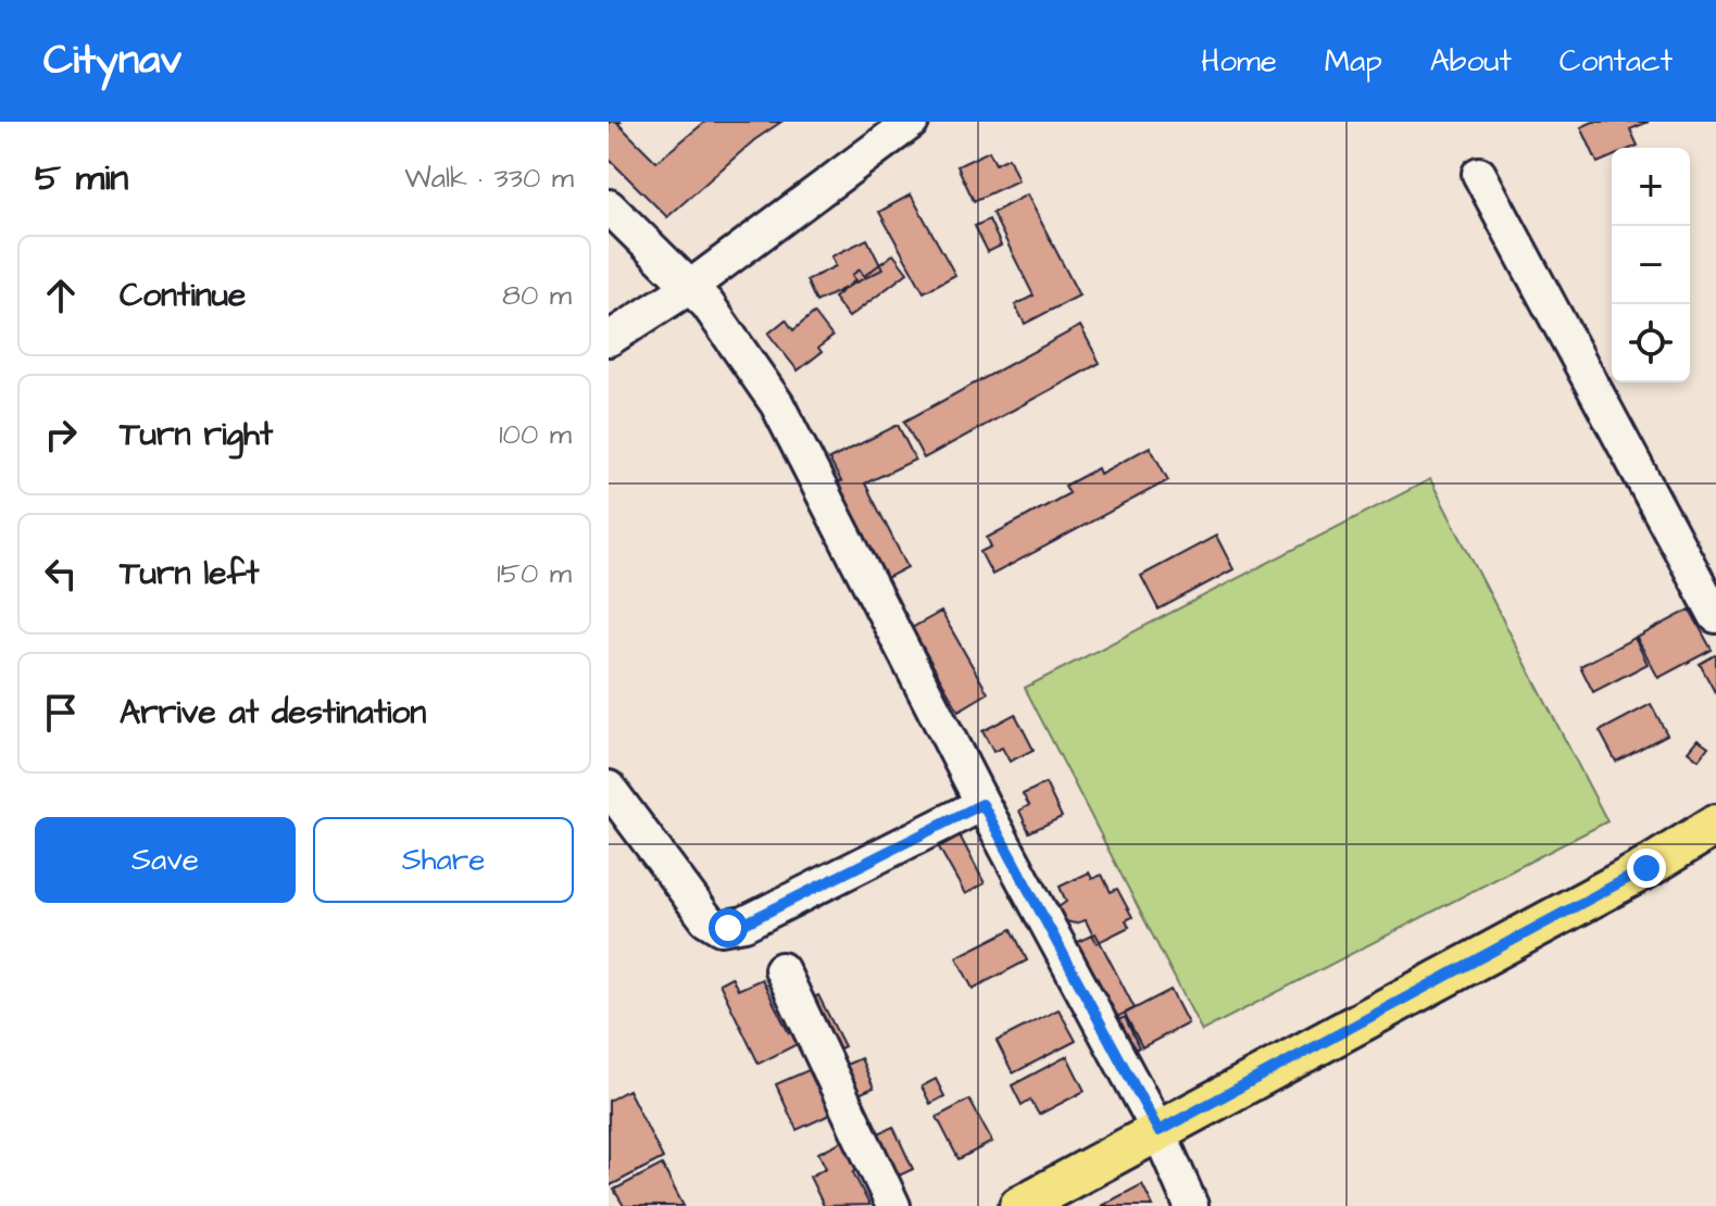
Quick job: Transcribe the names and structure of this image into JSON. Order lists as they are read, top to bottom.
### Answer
{
  "page": {
    "header": "Citynav",
    "nav": [
      "Home",
      "Map",
      "About",
      "Contact"
    ],
    "heading": ["5 min", "Walk · 330 m"],
    "map_buttons": ["+", "−"],
    "list": [
      ["Continue", "80 m"],
      ["Turn right", "100 m"],
      ["Turn left", "150 m"],
      "Arrive at destination"
    ],
    "buttons": ["Save", "Share"]
  }
}
